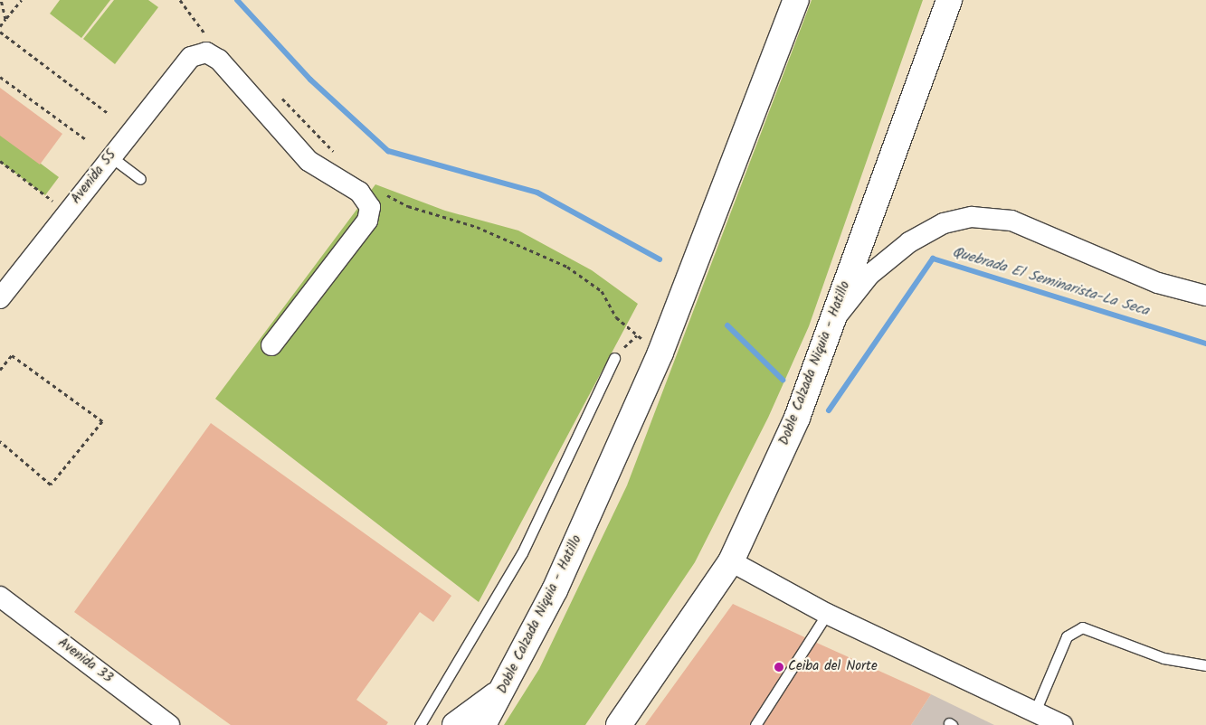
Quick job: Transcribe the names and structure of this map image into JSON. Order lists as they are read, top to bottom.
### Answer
{
  "streets": {
    "highway": ["Doble Calzada Niquia - Hatillo"],
    "street": ["Avenida 55", "Avenida 33"]
  },
  "water": ["Quebrada El Seminarista-La Seca"],
  "places": ["Ceiba del Norte"]
}
